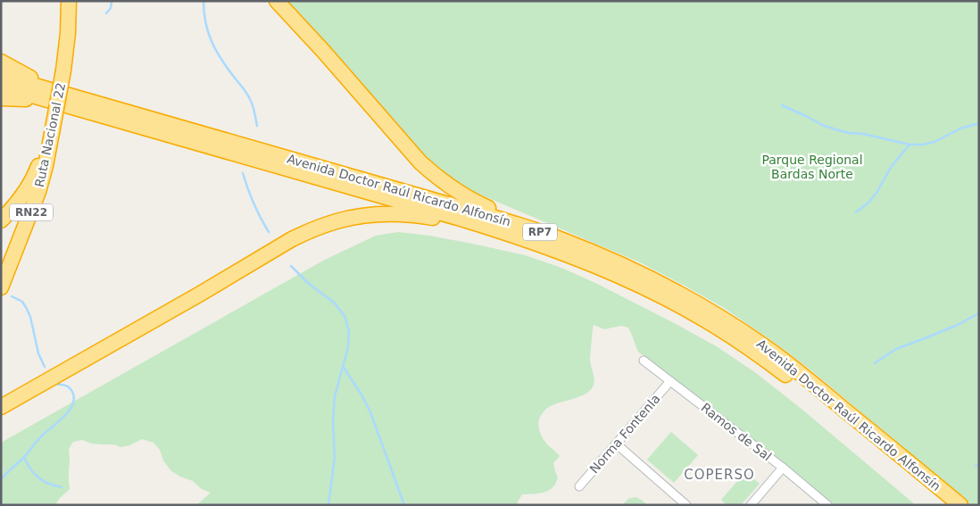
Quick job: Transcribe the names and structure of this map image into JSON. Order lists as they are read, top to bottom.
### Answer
{
  "streets": {
    "highway": [
      "Ruta Nacional 22",
      "Avenida Doctor Raúl Ricardo Alfonsín",
      "RN22",
      "RP7"
    ],
    "street": ["Ramos de Sal", "Norma Fontenla"]
  },
  "crossings": [
    ["Avenida Doctor Raúl Ricardo Alfonsín", "RP7"],
    ["Ramos de Sal", "Norma Fontenla"]
  ],
  "districts": ["COPERSO"],
  "parks": ["Parque Regional Bardas Norte"]
}
